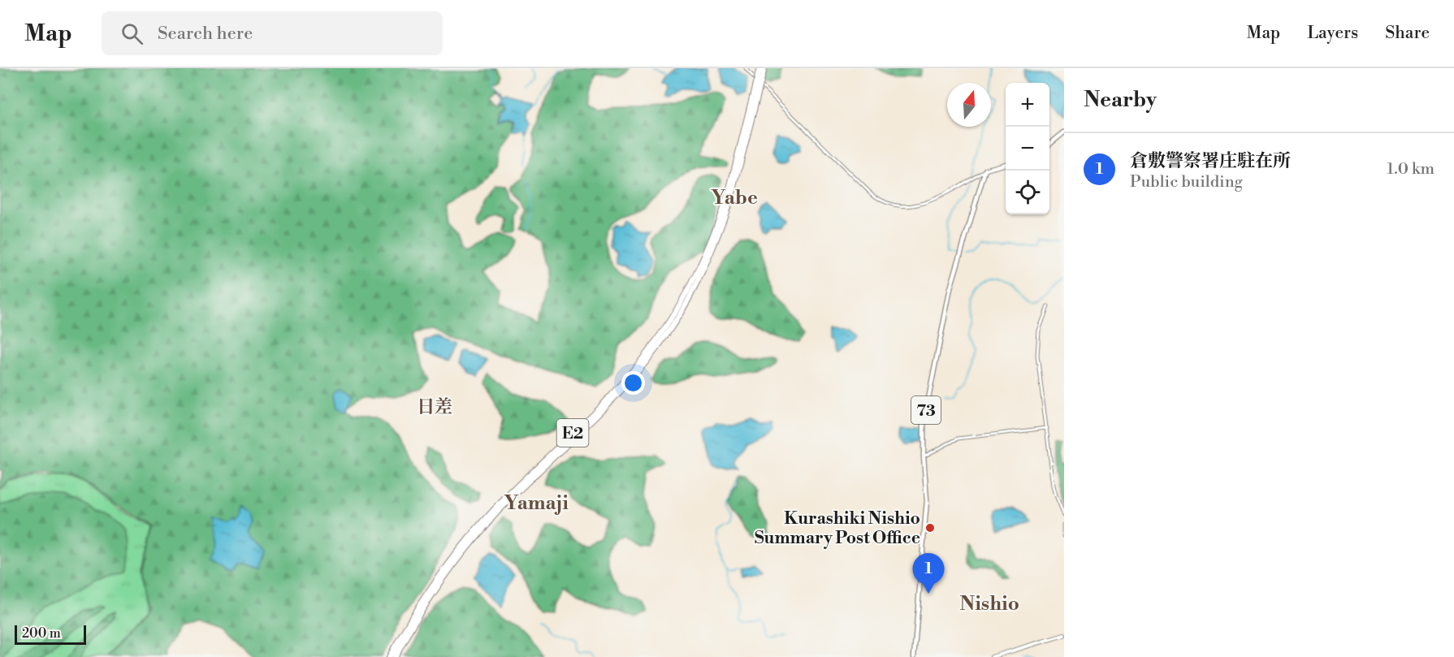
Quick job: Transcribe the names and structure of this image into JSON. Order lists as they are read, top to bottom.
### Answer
{
  "streets": {
    "highway": ["E2"],
    "main road": ["73"]
  },
  "districts": [
    "Yabe",
    "日差",
    "Yamaji",
    "Nishio"
  ],
  "places": ["Kurashiki Nishio Summary Post Office"],
  "scale_bar": "200 m",
  "north": "top",
  "page": {
    "header": "Map",
    "search": "Search here",
    "nav": ["Map", "Layers", "Share"],
    "heading": "Nearby",
    "map_buttons": ["+", "−"],
    "list": [
      {
        "mark": "1",
        "name": "倉敷警察署庄駐在所",
        "note": "Public building",
        "value": "1.0 km"
      }
    ],
    "pins": "1",
    "scale": "200 m"
  }
}
